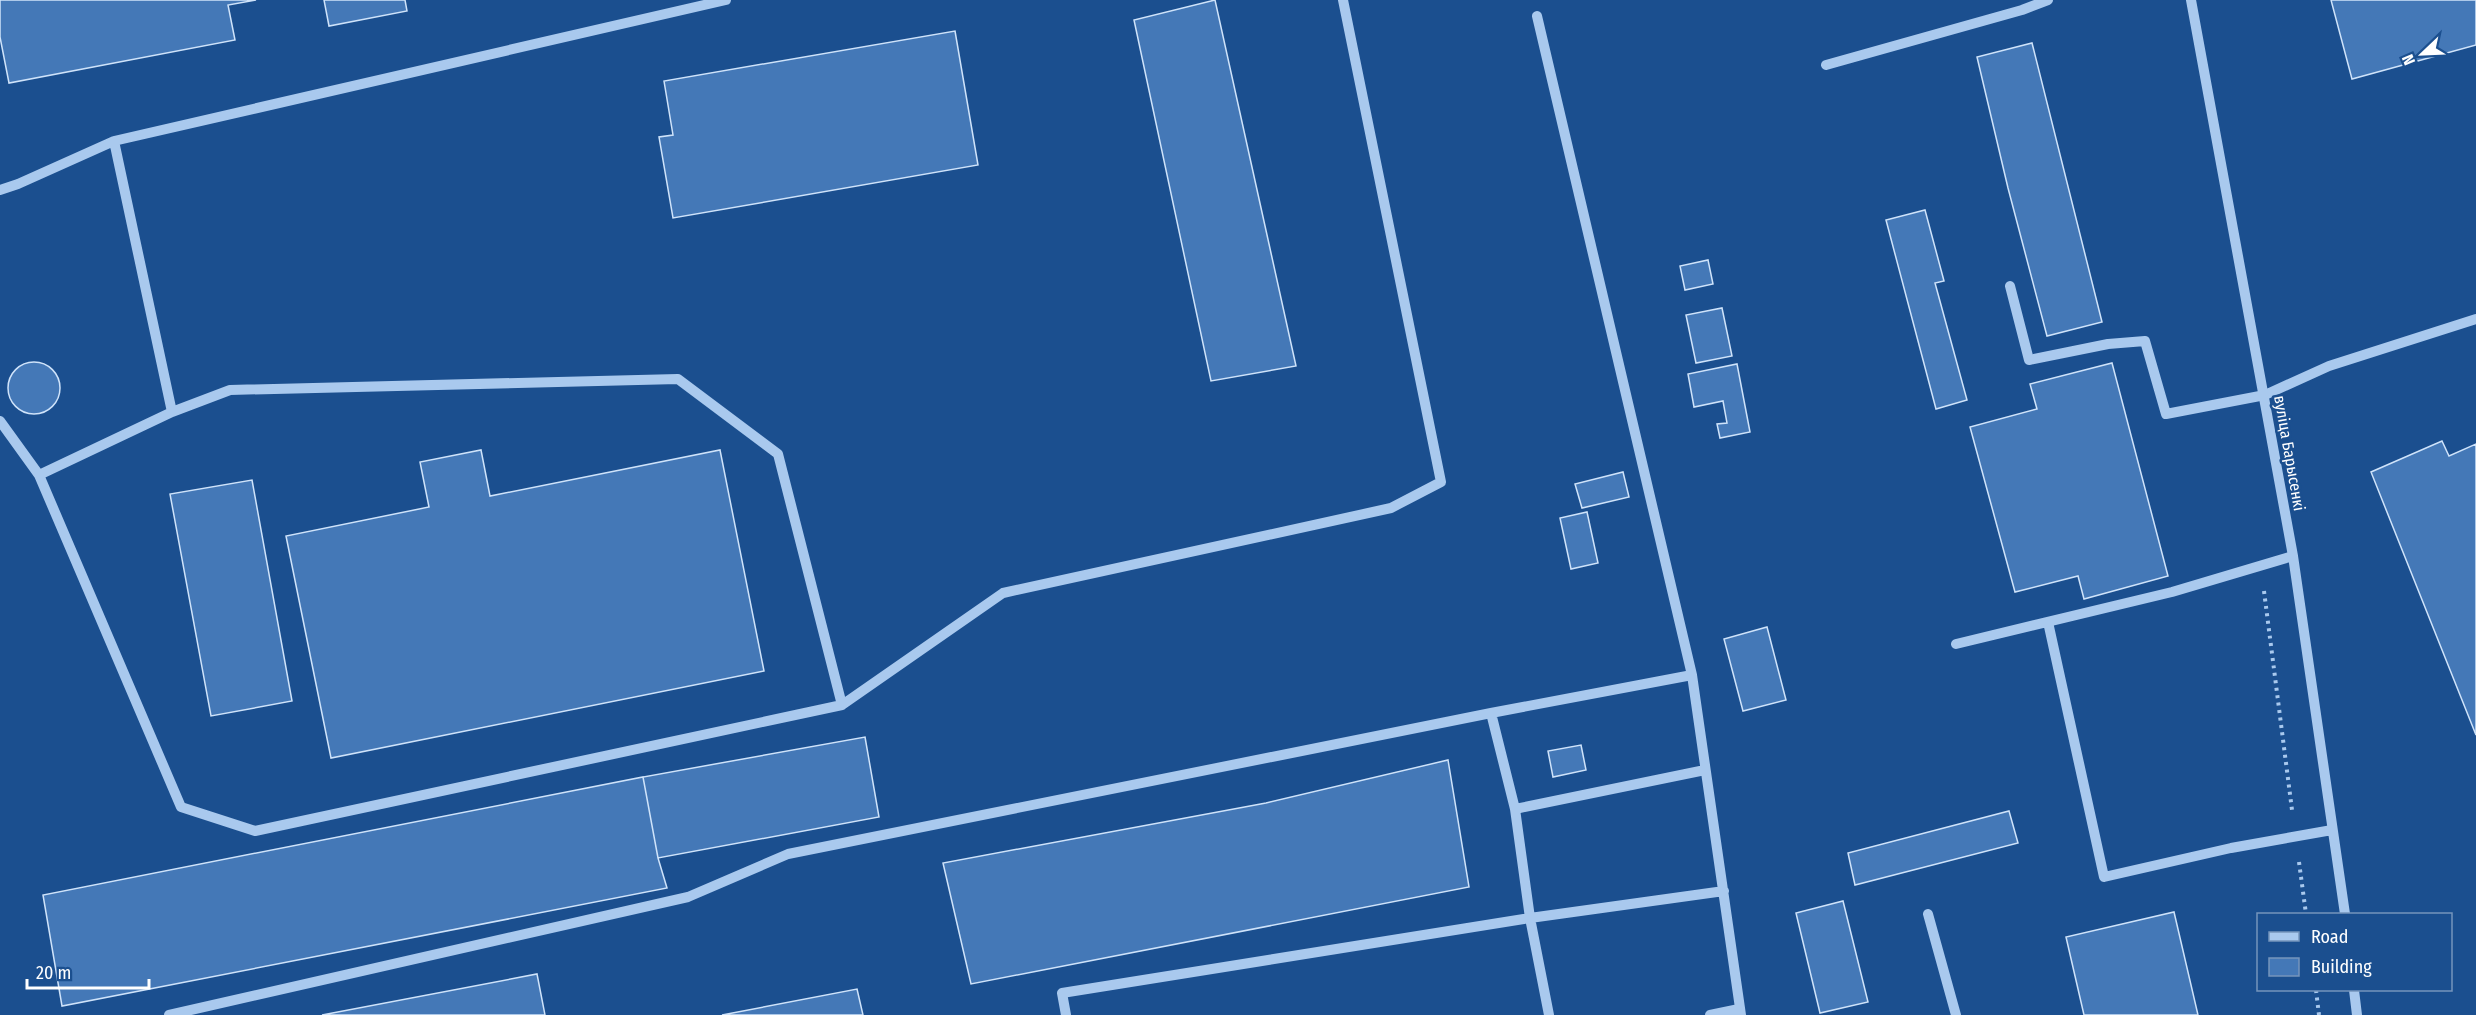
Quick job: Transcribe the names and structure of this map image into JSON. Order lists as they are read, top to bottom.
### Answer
{
  "streets": {
    "street": ["вуліца Барысенкі"]
  },
  "legend": ["Road", "Building"],
  "scale_bar": "20 m",
  "north": "bottom left"
}
